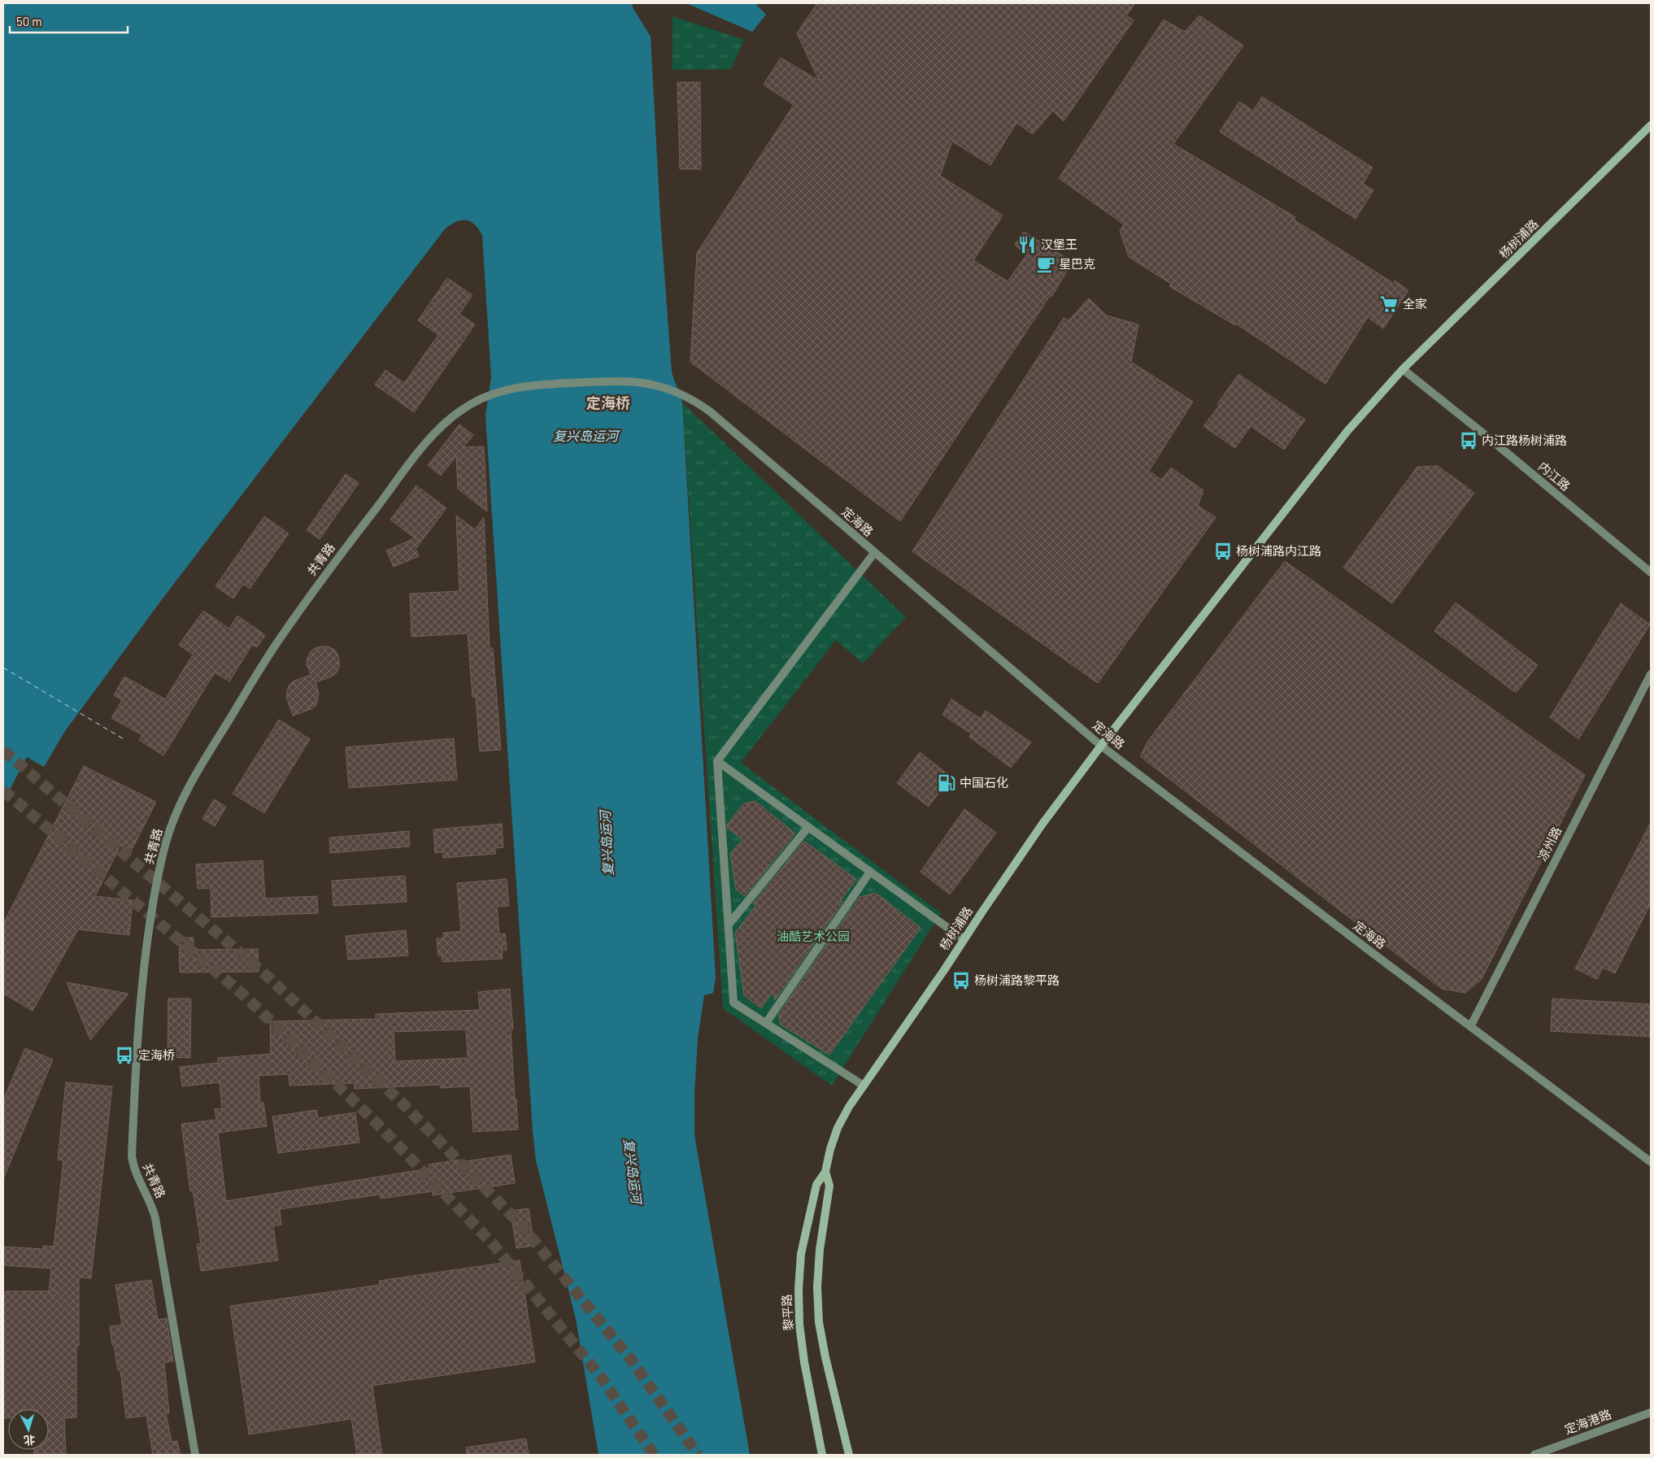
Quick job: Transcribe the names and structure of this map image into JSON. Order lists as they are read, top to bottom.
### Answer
{
  "streets": {
    "main road": ["杨树浦路", "黎平路"],
    "street": [
      "内江路",
      "定海路",
      "共青路",
      "凉州路",
      "定海港路"
    ]
  },
  "crossings": [
    ["杨树浦路", "内江路"],
    ["杨树浦路", "定海路"],
    ["杨树浦路", "黎平路"],
    ["定海路", "共青路"],
    ["定海路", "凉州路"]
  ],
  "districts": ["定海桥"],
  "water": ["复兴岛运河"],
  "parks": ["油酷艺术公园"],
  "places": {
    "restaurant": ["汉堡王"],
    "cafe": ["星巴克"],
    "supermarket": ["全家"],
    "bus stop": [
      "内江路杨树浦路",
      "杨树浦路内江路",
      "杨树浦路黎平路",
      "定海桥"
    ],
    "fuel station": ["中国石化"]
  },
  "scale_bar": "50 m",
  "north": "bottom"
}
